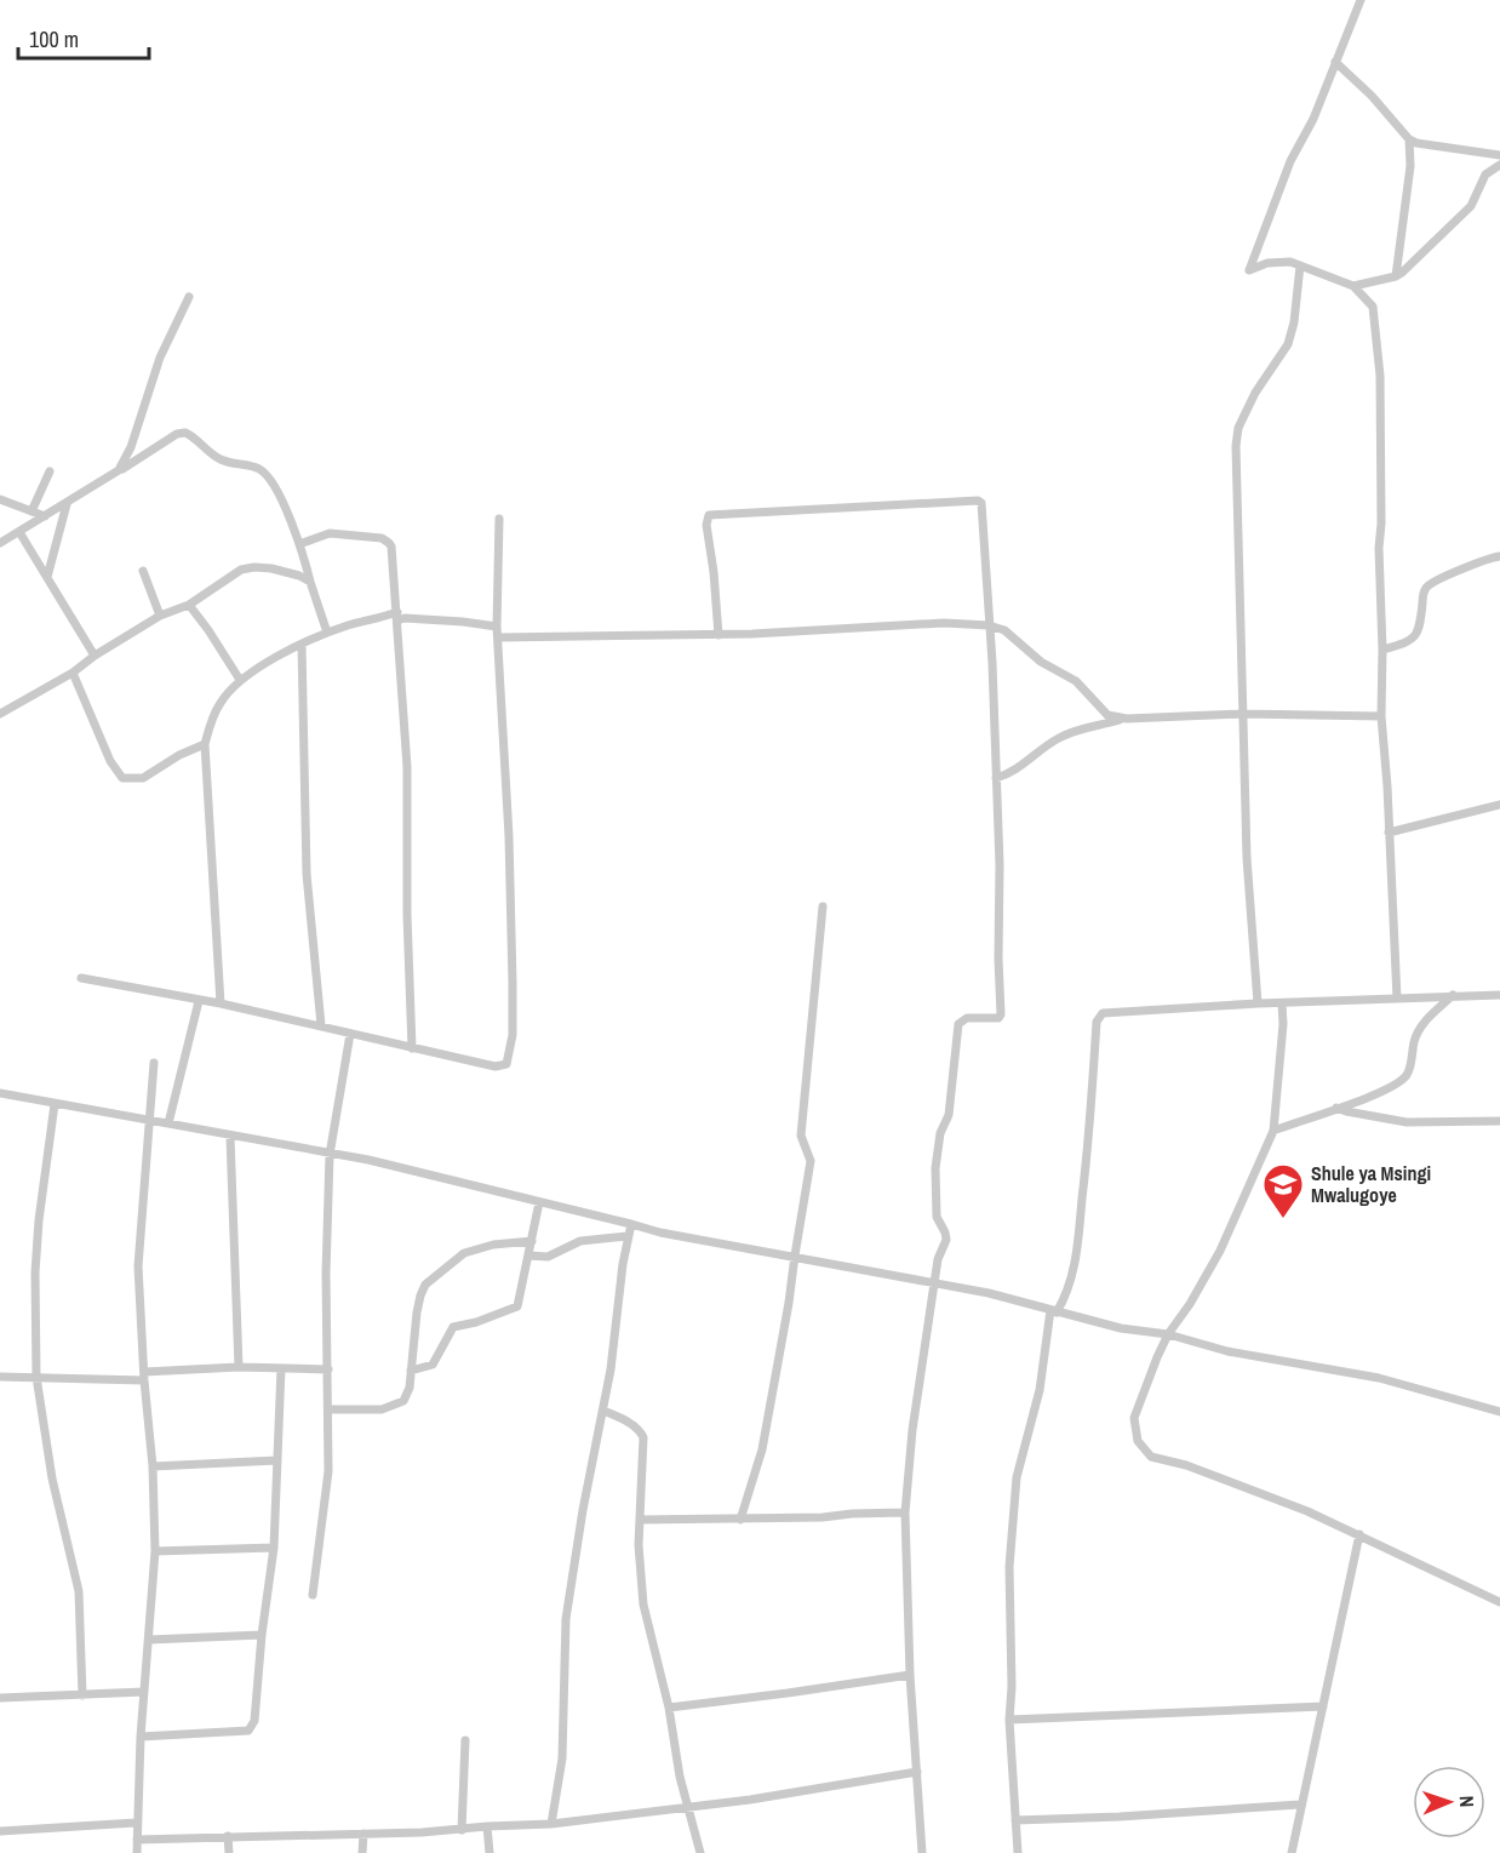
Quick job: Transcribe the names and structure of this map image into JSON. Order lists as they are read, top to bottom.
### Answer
{
  "places": {
    "school or university": ["Shule ya Msingi Mwalugoye"]
  },
  "scale_bar": "100 m",
  "north": "right"
}
